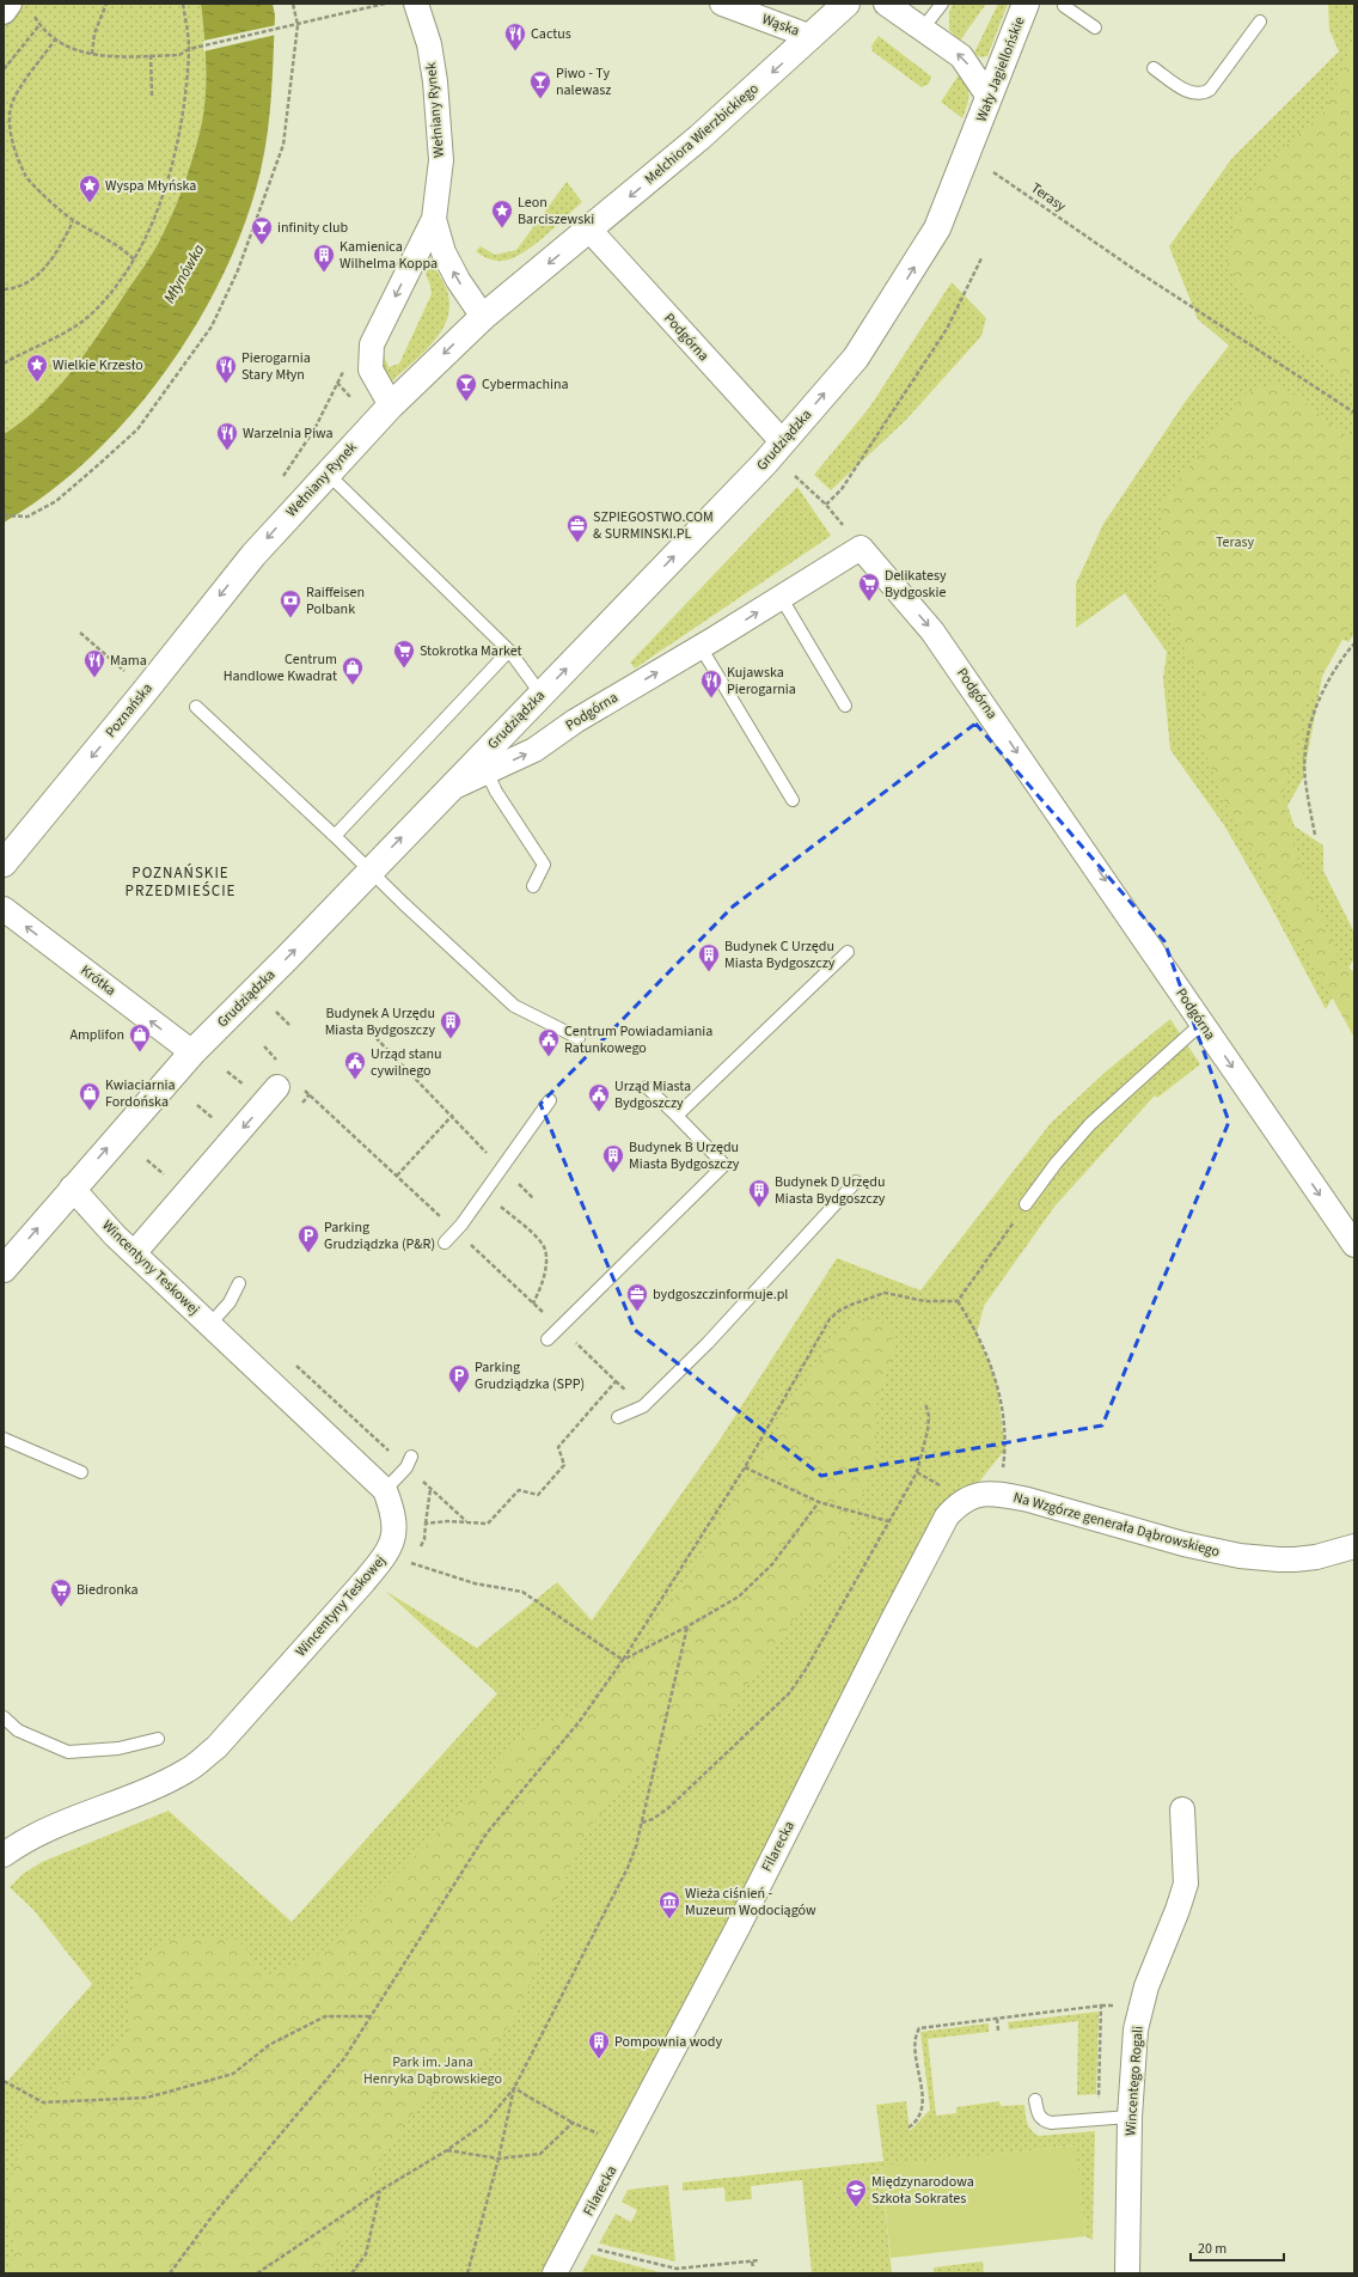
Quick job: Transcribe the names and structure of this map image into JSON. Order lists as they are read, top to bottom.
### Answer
{
  "streets": {
    "main road": [
      "Wały Jagiellońskie",
      "Wełniany Rynek",
      "Melchiora Wierzbickiego",
      "Grudziądzka",
      "Poznańska"
    ],
    "street": [
      "Wąska",
      "Podgórna",
      "Krótka",
      "Wincentyny Teskowej",
      "Na Wzgórze generała Dąbrowskiego",
      "Filarecka",
      "Wincentego Rogali"
    ],
    "path": ["Terasy"]
  },
  "crossings": [
    ["Wąska", "Melchiora Wierzbickiego"],
    ["Wały Jagiellońskie", "Grudziądzka"],
    ["Wełniany Rynek", "Melchiora Wierzbickiego"],
    ["Wełniany Rynek", "Podgórna"],
    ["Wełniany Rynek", "Poznańska"],
    ["Melchiora Wierzbickiego", "Podgórna"],
    ["Podgórna", "Grudziądzka"],
    ["Grudziądzka", "Krótka"],
    ["Grudziądzka", "Wincentyny Teskowej"],
    ["Na Wzgórze generała Dąbrowskiego", "Filarecka"]
  ],
  "one_way": [
    "Melchiora Wierzbickiego",
    "Grudziądzka",
    "Poznańska",
    "Krótka"
  ],
  "districts": ["POZNAŃSKIE PRZEDMIEŚCIE"],
  "water": ["Młynówka"],
  "parks": ["Terasy", "Park im. Jana Henryka Dąbrowskiego"],
  "places": {
    "restaurant": [
      "Cactus",
      "Pierogarnia Stary Młyn",
      "Warzelnia Piwa",
      "Mama",
      "Kujawska Pierogarnia"
    ],
    "bar": ["Piwo - Ty nalewasz", "infinity club", "Cybermachina"],
    "place": ["Wyspa Młyńska", "Leon Barciszewski", "Wielkie Krzesło"],
    "building": [
      "Kamienica Wilhelma Koppa",
      "Budynek C Urzędu Miasta Bydgoszczy",
      "Budynek A Urzędu Miasta Bydgoszczy",
      "Budynek B Urzędu Miasta Bydgoszczy",
      "Budynek D Urzędu Miasta Bydgoszczy",
      "Pompownia wody"
    ],
    "office": ["SZPIEGOSTWO.COM & SURMINSKI.PL", "bydgoszczinformuje.pl"],
    "supermarket": ["Delikatesy Bydgoskie", "Stokrotka Market", "Biedronka"],
    "bank": ["Raiffeisen Polbank"],
    "shop": ["Centrum Handlowe Kwadrat", "Amplifon", "Kwiaciarnia Fordońska"],
    "public building": ["Centrum Powiadamiania Ratunkowego", "Urząd stanu cywilnego", "Urząd Miasta Bydgoszczy"],
    "parking": ["Parking Grudziądzka (P&R)", "Parking Grudziądzka (SPP)"],
    "museum": ["Wieża ciśnień - Muzeum Wodociągów"],
    "school or university": ["Międzynarodowa Szkoła Sokrates"]
  },
  "scale_bar": "20 m"
}
